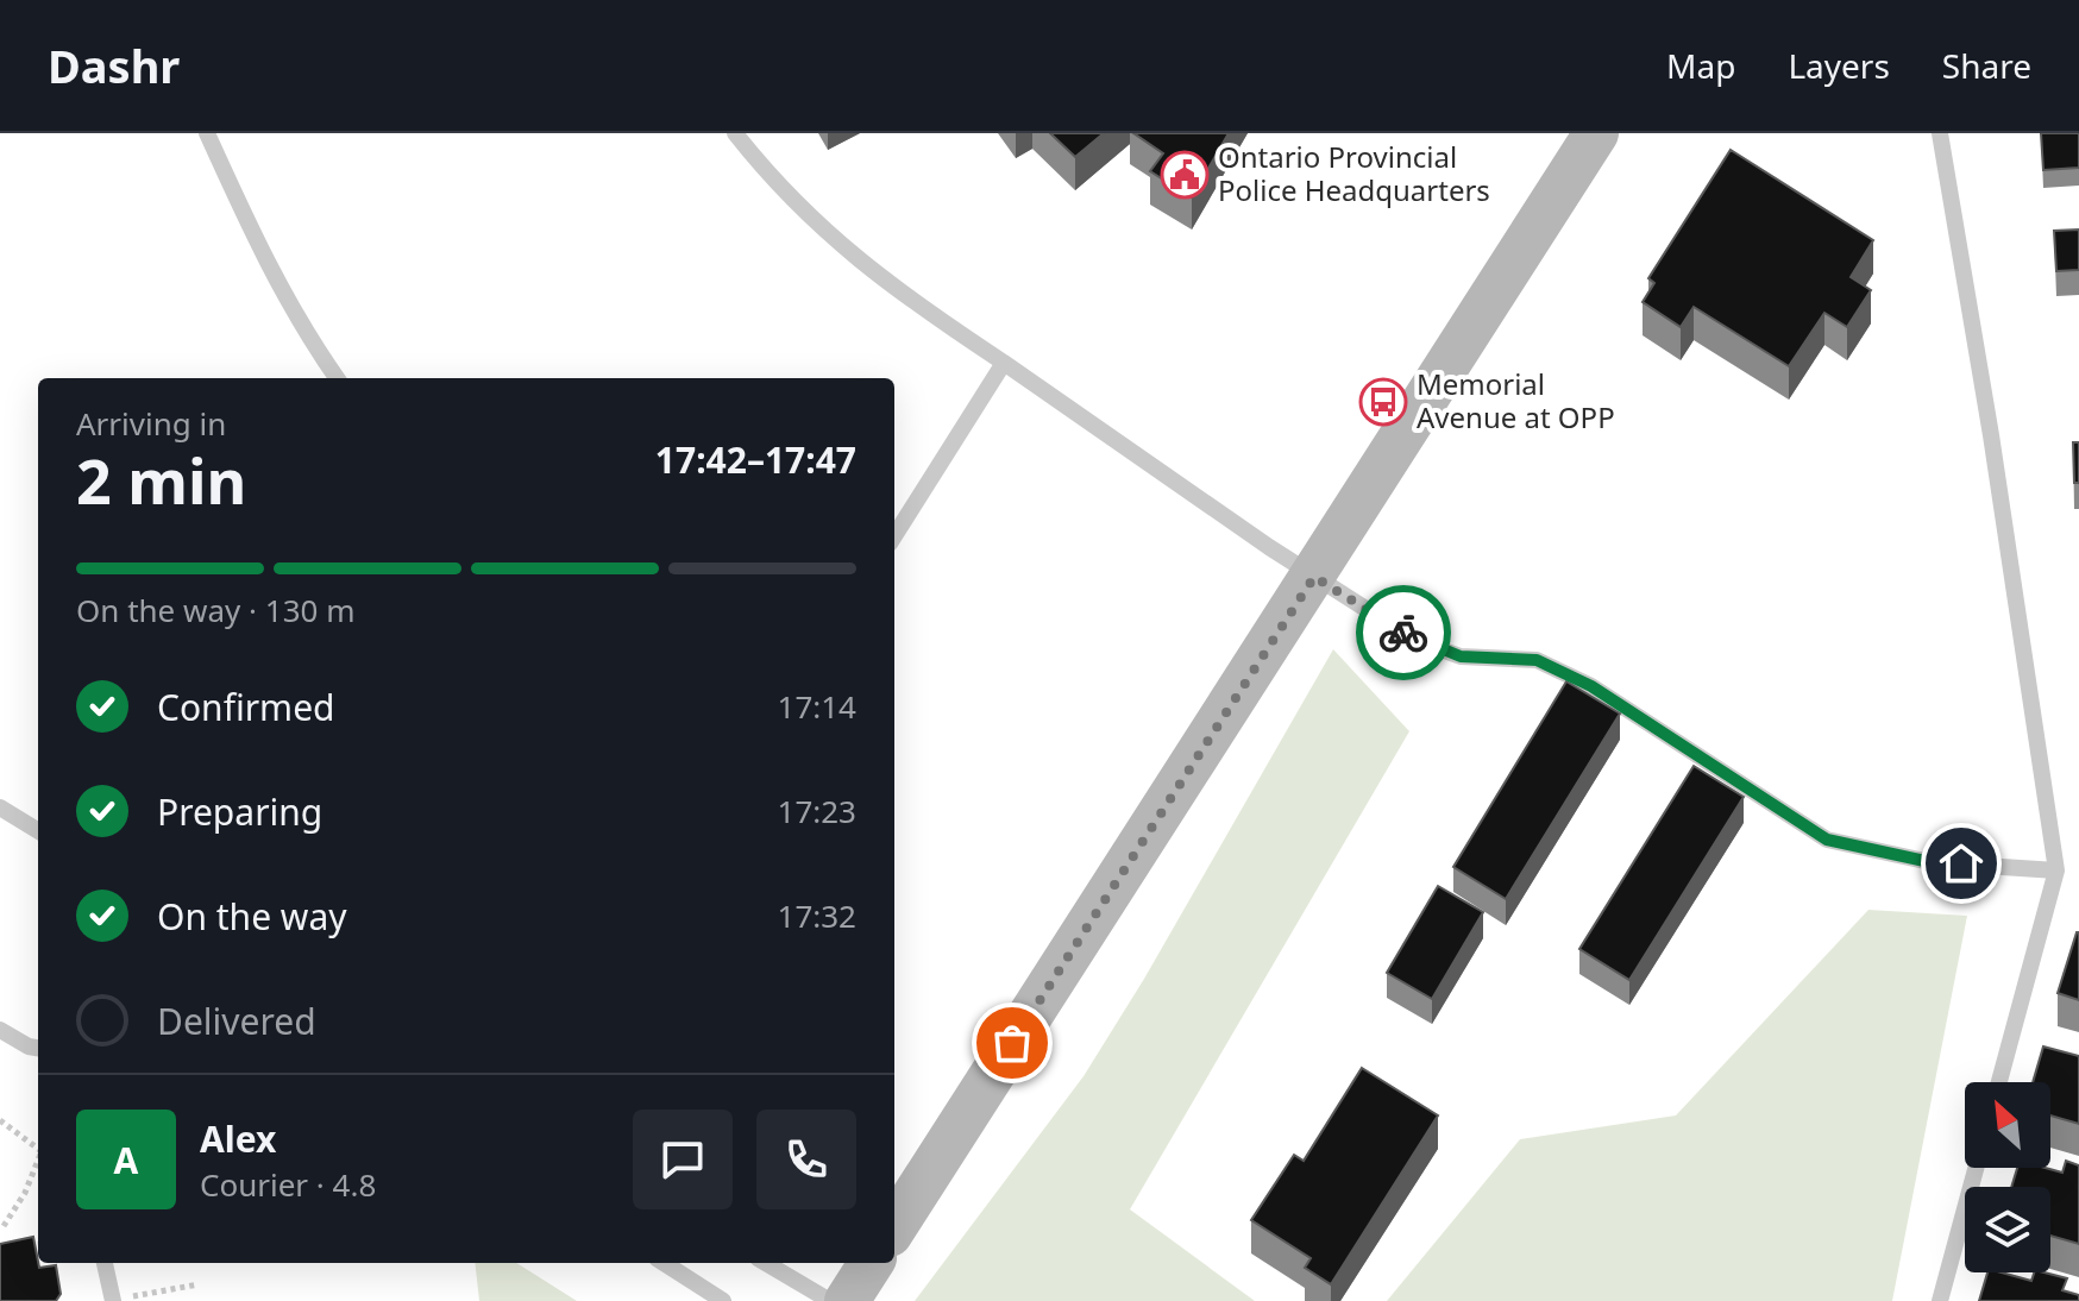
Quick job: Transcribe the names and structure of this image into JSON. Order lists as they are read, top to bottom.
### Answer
{
  "places": {
    "public building": ["Ontario Provincial Police Headquarters"],
    "bus stop": ["Memorial Avenue at OPP"]
  },
  "north": "top left",
  "page": {
    "header": "Dashr",
    "nav": ["Map", "Layers", "Share"],
    "heading": ["2 min", "Arriving in", "17:42–17:47"],
    "panel": ["Alex", "Courier · 4.8"],
    "bar": "On the way · 130 m",
    "list": [
      ["Confirmed", "17:14"],
      ["Preparing", "17:23"],
      ["On the way", "17:32"],
      "Delivered"
    ],
    "round": "A"
  }
}
